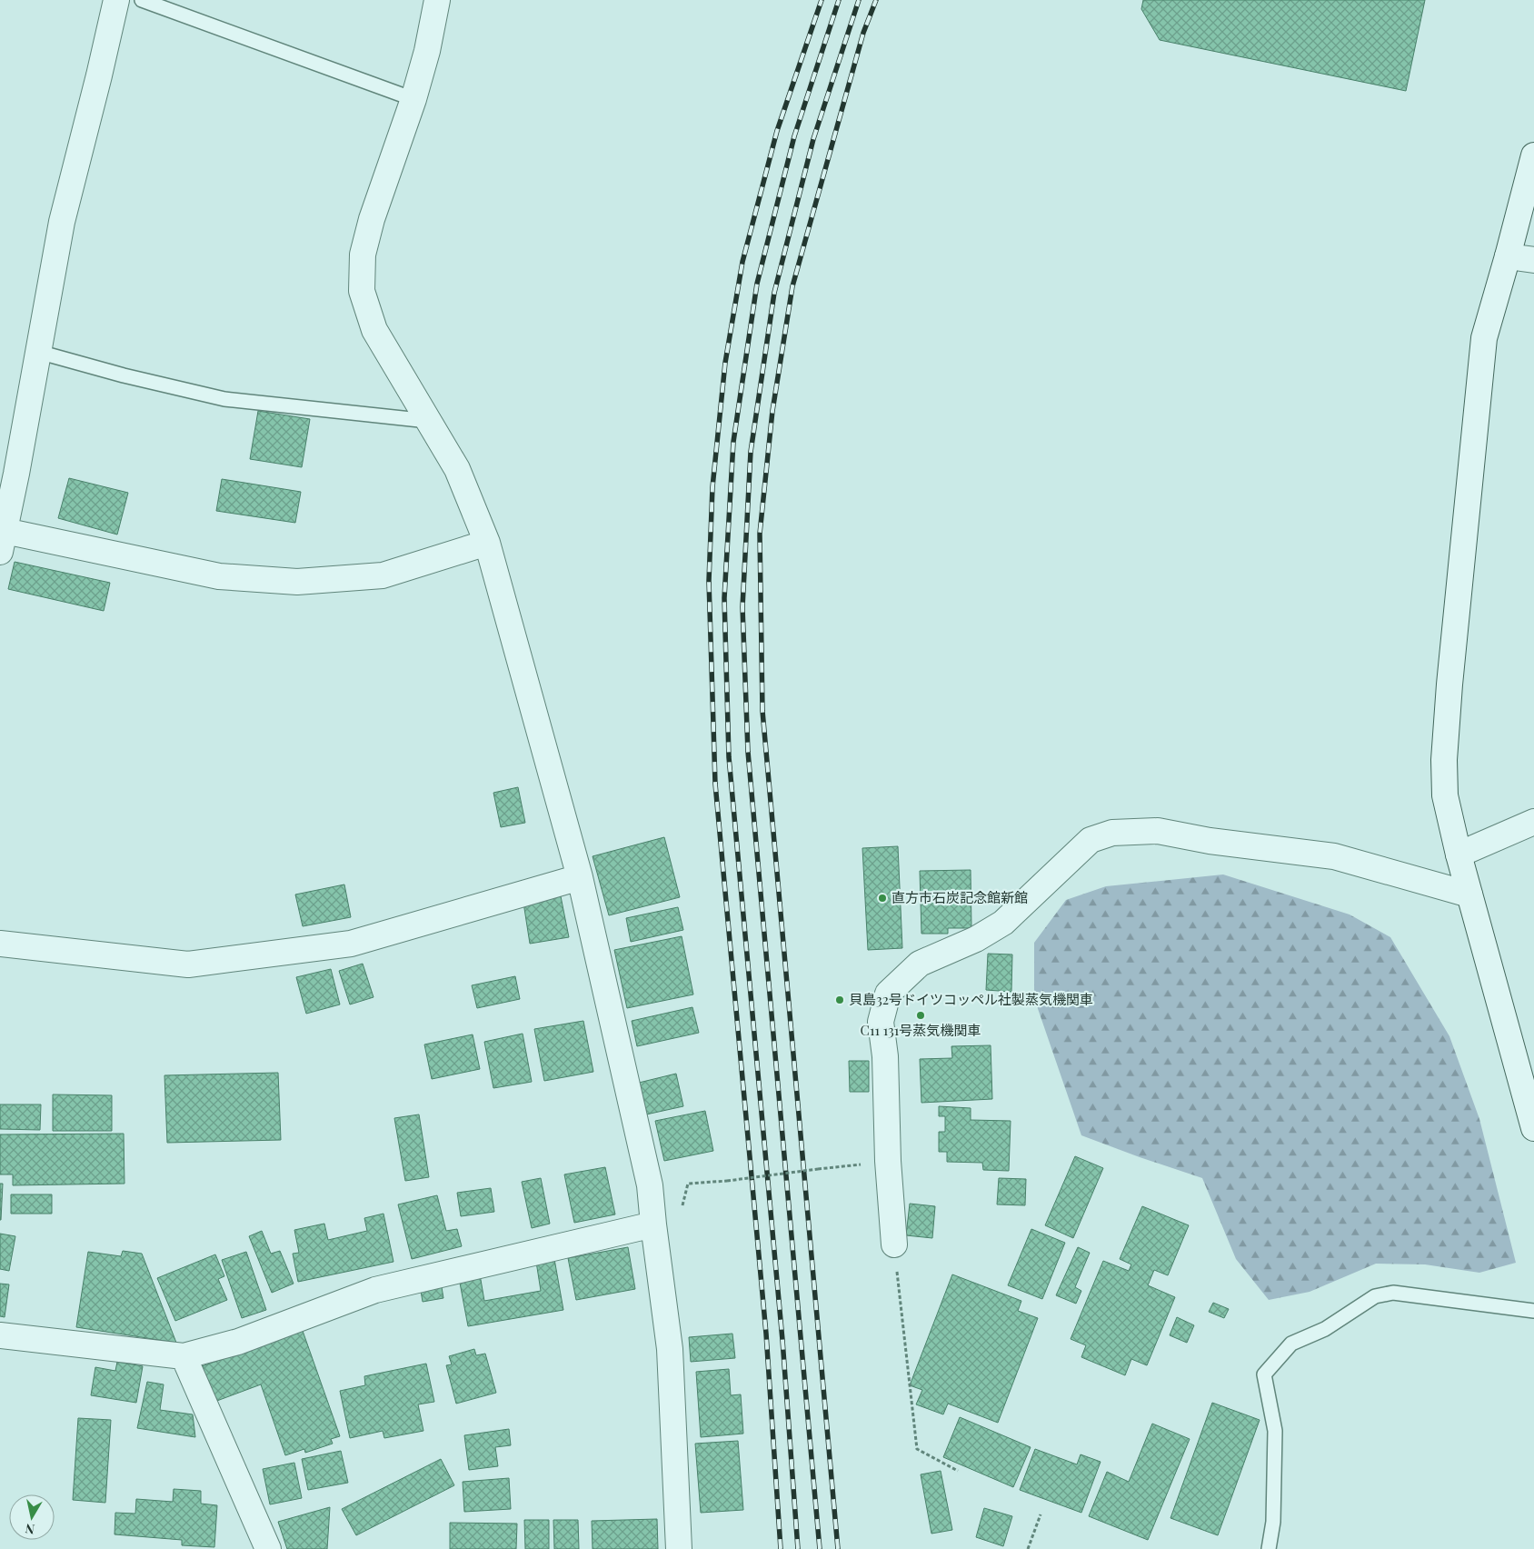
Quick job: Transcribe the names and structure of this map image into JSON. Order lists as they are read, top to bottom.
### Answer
{
  "places": ["直方市石炭記念館新館", "貝島32号ドイツコッペル社製蒸気機関車", "C11 131号蒸気機関車"],
  "north": "bottom"
}
